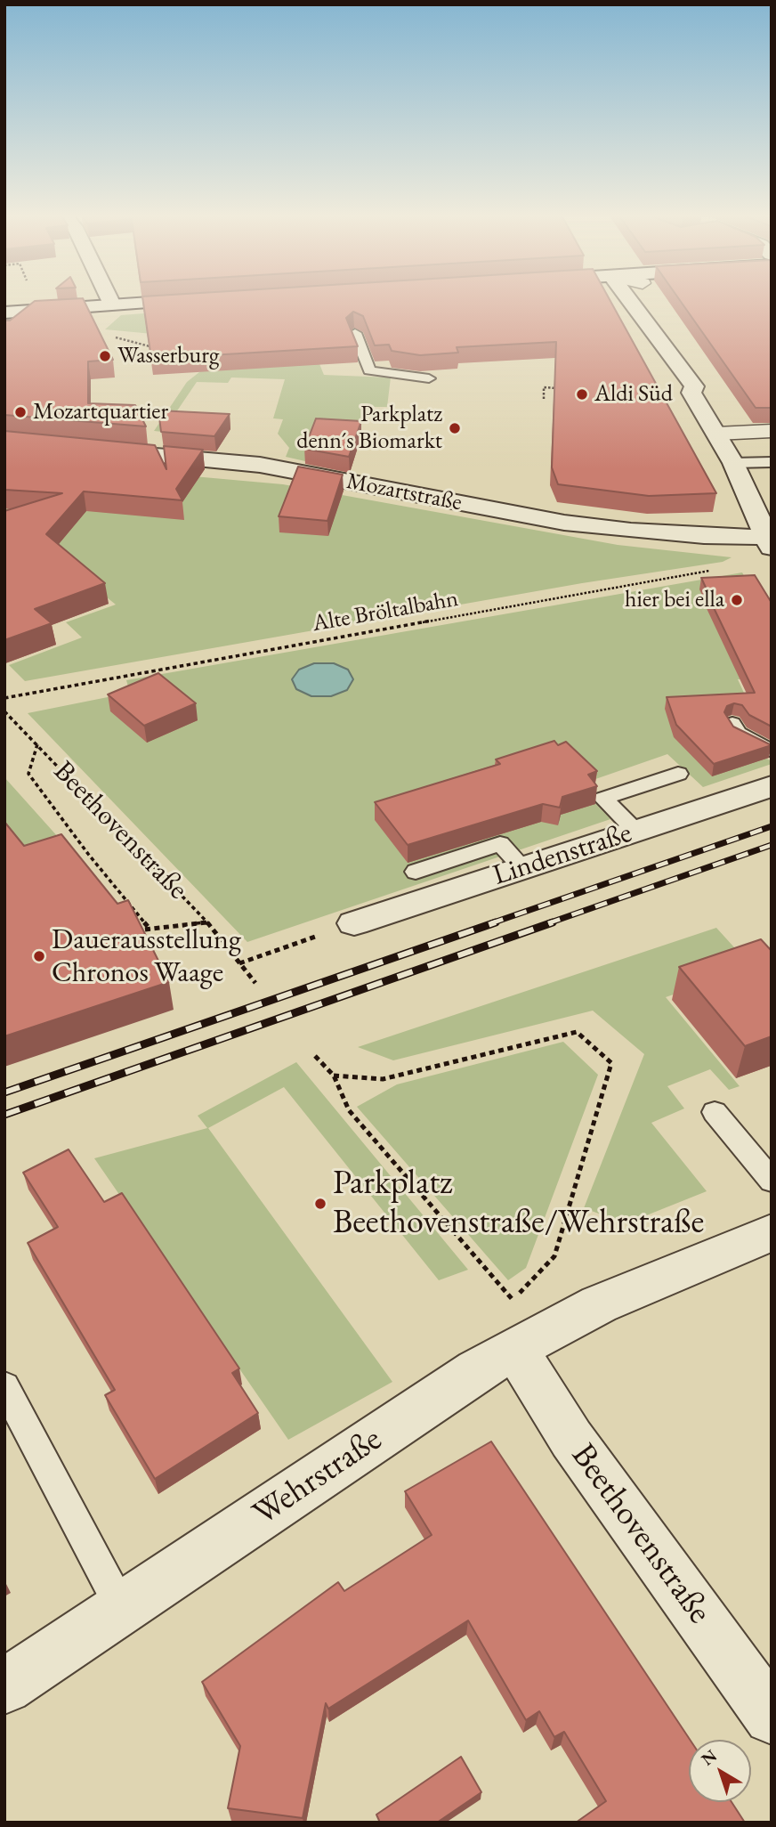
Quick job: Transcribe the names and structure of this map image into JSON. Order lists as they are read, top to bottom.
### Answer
{
  "streets": {
    "street": [
      "Mozartstraße",
      "Beethovenstraße",
      "Lindenstraße",
      "Wehrstraße"
    ],
    "path": ["Alte Bröltalbahn"]
  },
  "crossings": [
    ["Beethovenstraße", "Wehrstraße"]
  ],
  "places": [
    "Wasserburg",
    "Aldi Süd",
    "Mozartquartier",
    "Parkplatz denn´s Biomarkt",
    "hier bei ella",
    "Dauerausstellung Chronos Waage",
    "Parkplatz Beethovenstraße/Wehrstraße"
  ],
  "north": "top left"
}
